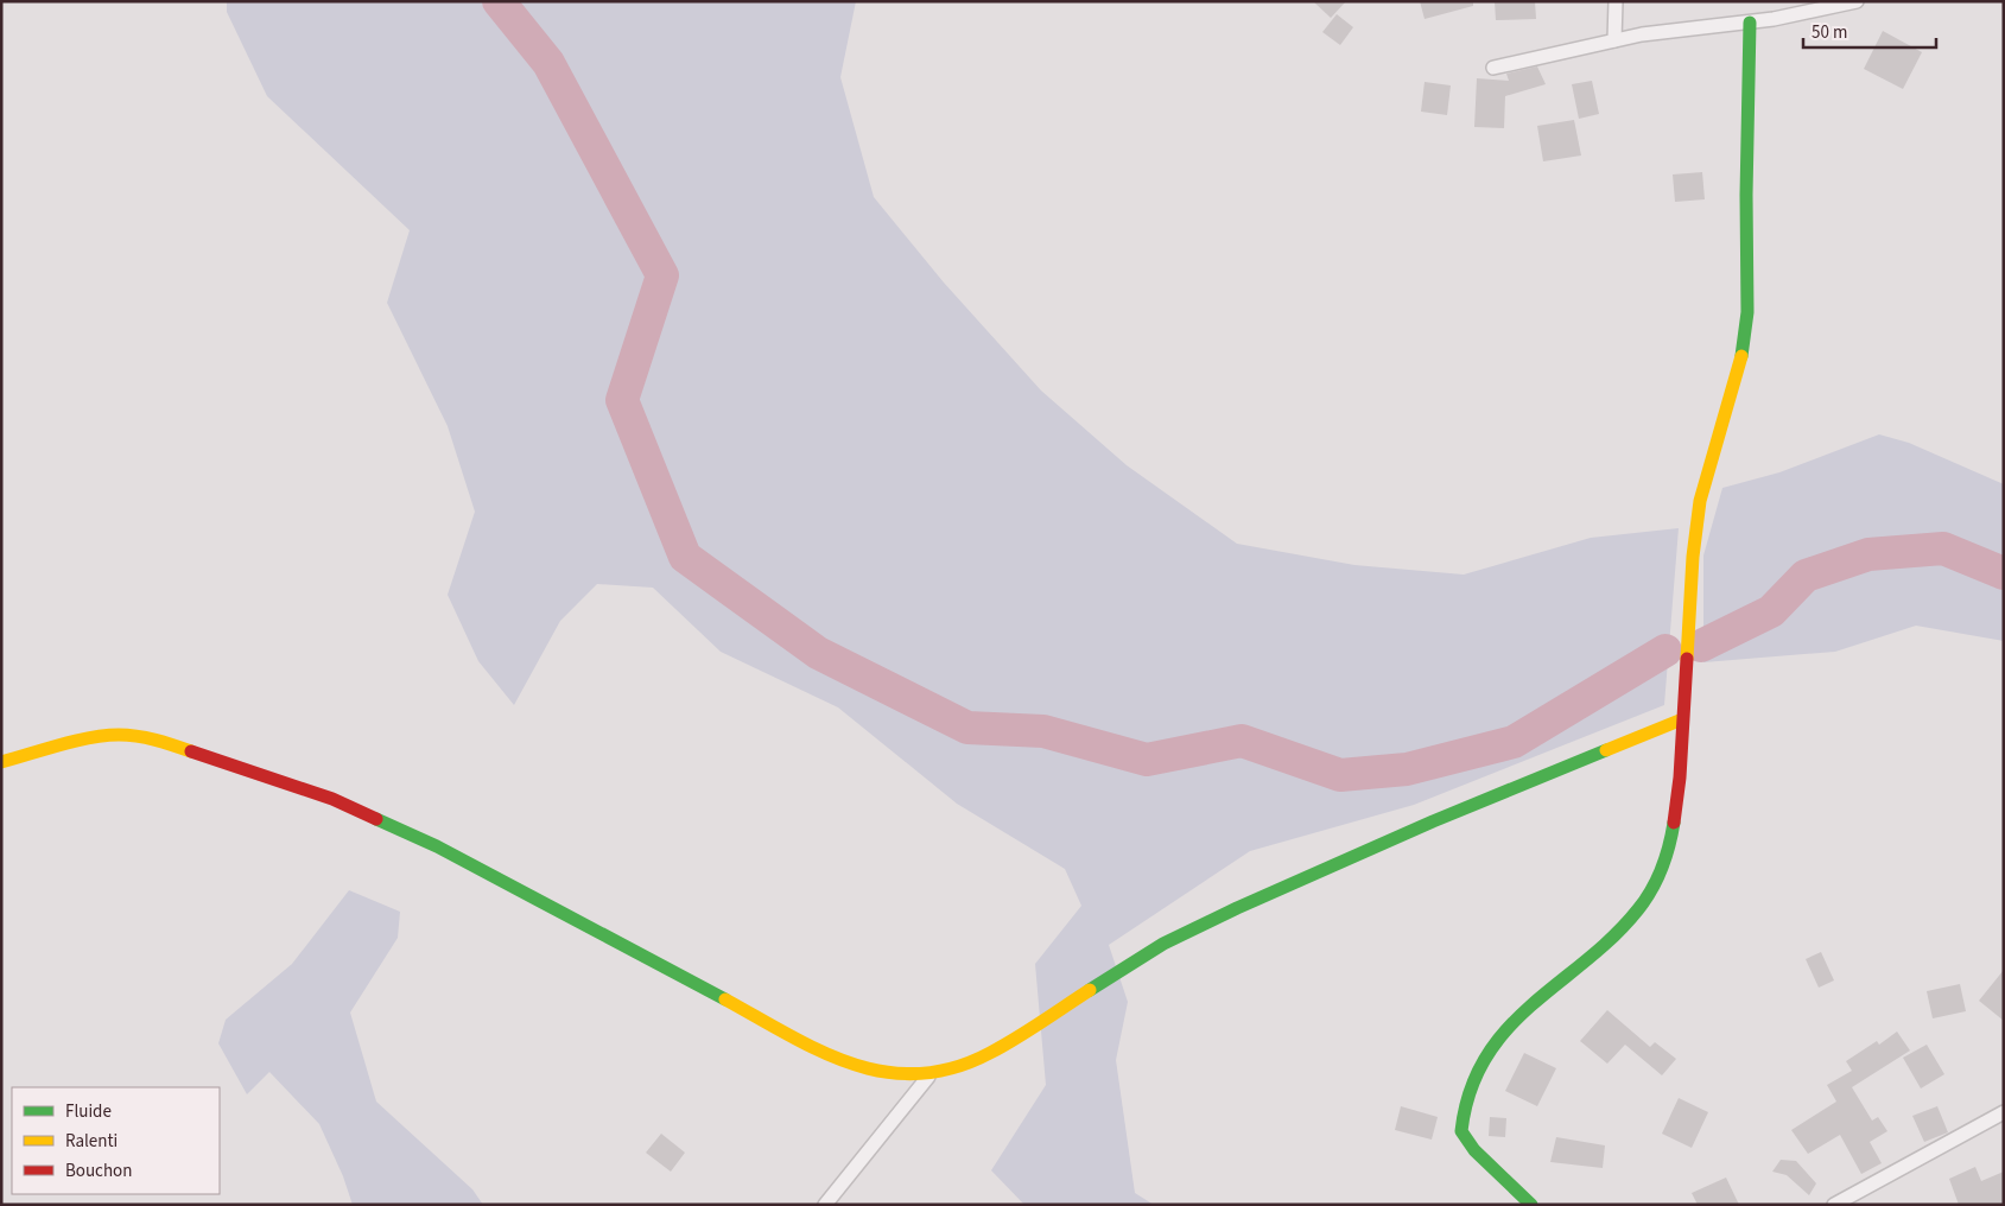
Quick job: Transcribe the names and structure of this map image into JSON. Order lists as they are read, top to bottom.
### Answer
{
  "legend": ["Fluide", "Ralenti", "Bouchon"],
  "scale_bar": "50 m"
}
